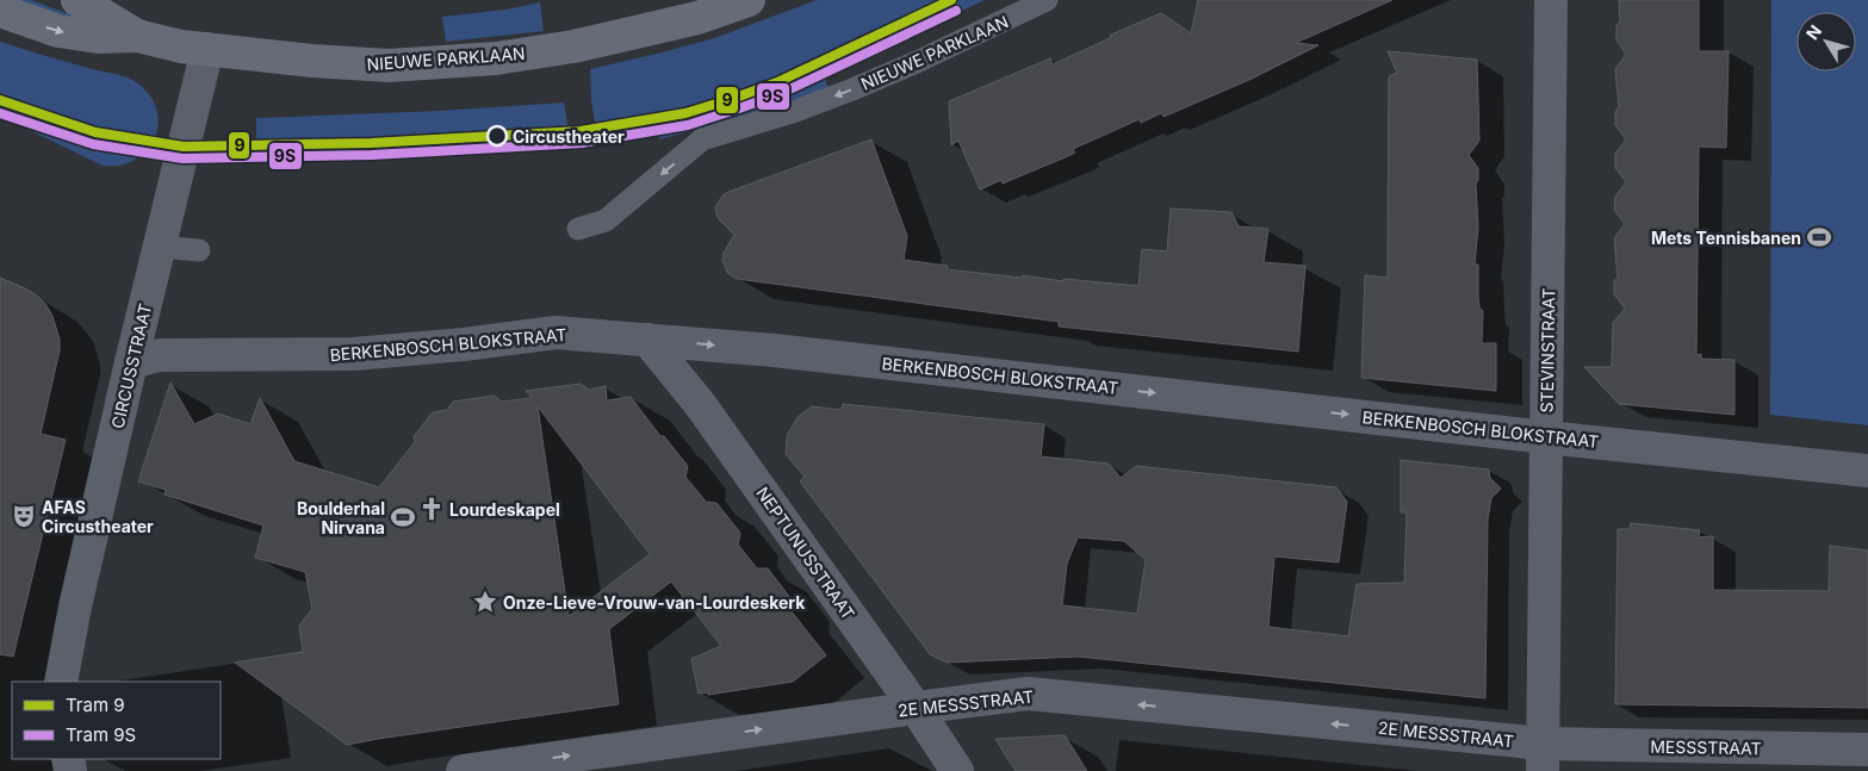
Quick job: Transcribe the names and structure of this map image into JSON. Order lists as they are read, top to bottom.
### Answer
{
  "streets": {
    "main road": ["NIEUWE PARKLAAN"],
    "street": [
      "BERKENBOSCH BLOKSTRAAT",
      "STEVINSTRAAT",
      "CIRCUSSTRAAT",
      "NEPTUNUSSTRAAT",
      "2E MESSSTRAAT",
      "MESSSTRAAT"
    ]
  },
  "crossings": [
    ["NIEUWE PARKLAAN", "CIRCUSSTRAAT"],
    ["BERKENBOSCH BLOKSTRAAT", "STEVINSTRAAT"],
    ["BERKENBOSCH BLOKSTRAAT", "CIRCUSSTRAAT"],
    ["BERKENBOSCH BLOKSTRAAT", "NEPTUNUSSTRAAT"],
    ["STEVINSTRAAT", "2E MESSSTRAAT"],
    ["STEVINSTRAAT", "MESSSTRAAT"],
    ["NEPTUNUSSTRAAT", "2E MESSSTRAAT"],
    ["2E MESSSTRAAT", "MESSSTRAAT"]
  ],
  "one_way": ["BERKENBOSCH BLOKSTRAAT"],
  "places": {
    "other": ["Circustheater"],
    "sports": ["Mets Tennisbanen", "Boulderhal Nirvana"],
    "church": ["Lourdeskapel"],
    "theatre": ["AFAS Circustheater"],
    "place": ["Onze-Lieve-Vrouw-van-Lourdeskerk"]
  },
  "lines": ["tram line 9", "tram line 9S"],
  "legend": ["Tram 9", "Tram 9S"],
  "north": "top left"
}
